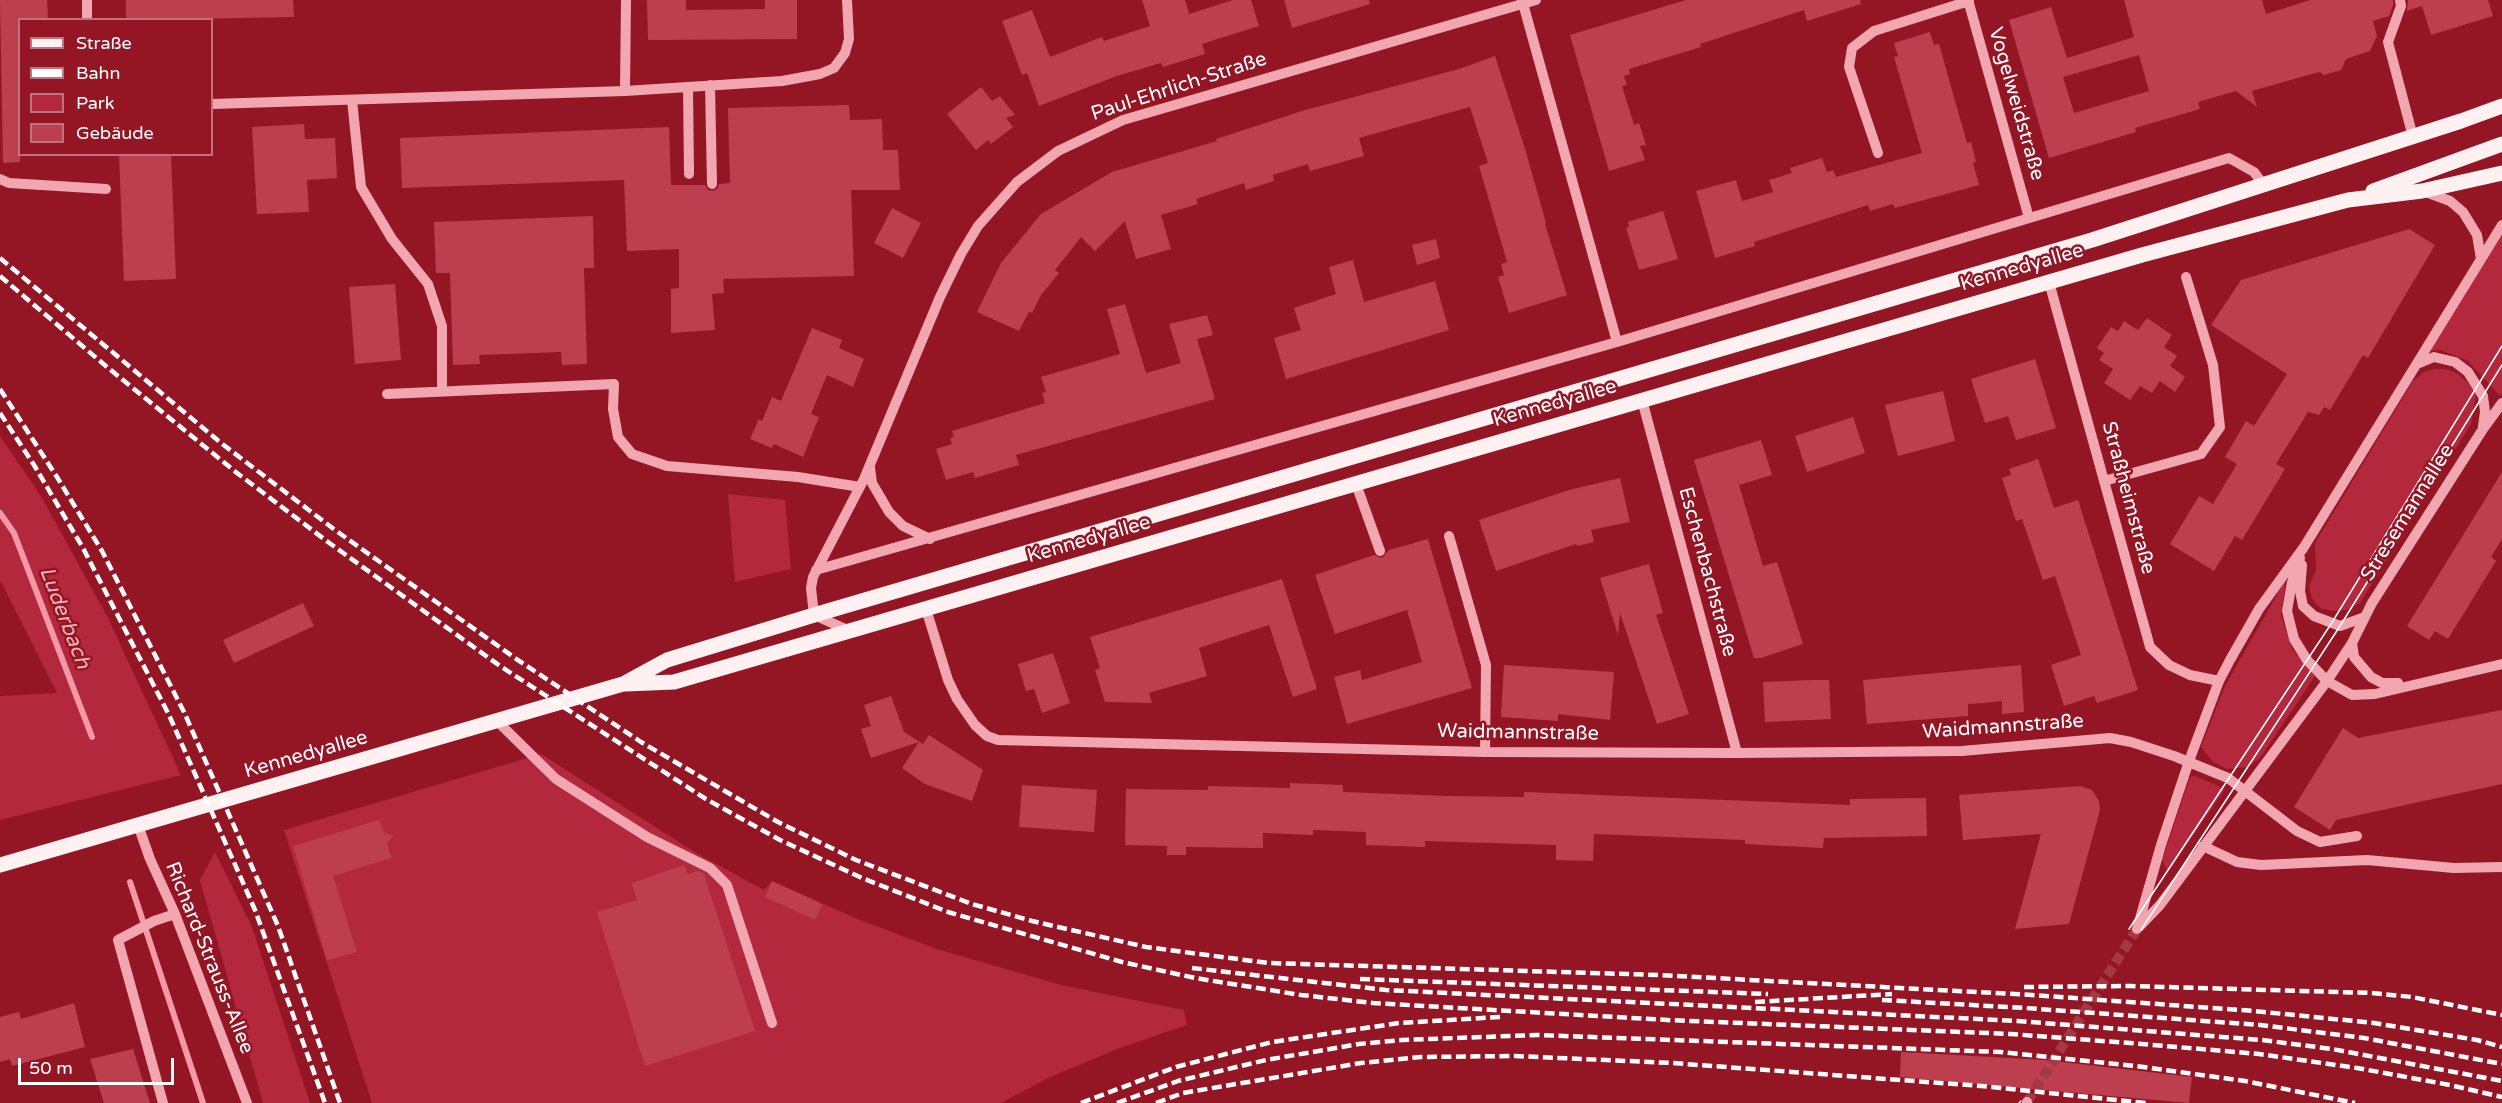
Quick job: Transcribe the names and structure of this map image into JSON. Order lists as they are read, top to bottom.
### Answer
{
  "streets": {
    "main road": ["Kennedyallee"],
    "street": [
      "Paul-Ehrlich-Straße",
      "Vogelweidstraße",
      "Straßheimstraße",
      "Stresemannallee",
      "Eschenbachstraße",
      "Waidmannstraße",
      "Richard-Strauss-Allee"
    ]
  },
  "crossings": [
    ["Paul-Ehrlich-Straße", "Kennedyallee"],
    ["Kennedyallee", "Straßheimstraße"],
    ["Kennedyallee", "Eschenbachstraße"],
    ["Kennedyallee", "Waidmannstraße"],
    ["Kennedyallee", "Richard-Strauss-Allee"],
    ["Straßheimstraße", "Stresemannallee"],
    ["Stresemannallee", "Waidmannstraße"],
    ["Eschenbachstraße", "Waidmannstraße"]
  ],
  "water": ["Luderbach"],
  "legend": [
    "Straße",
    "Bahn",
    "Park",
    "Gebäude"
  ],
  "scale_bar": "50 m"
}
